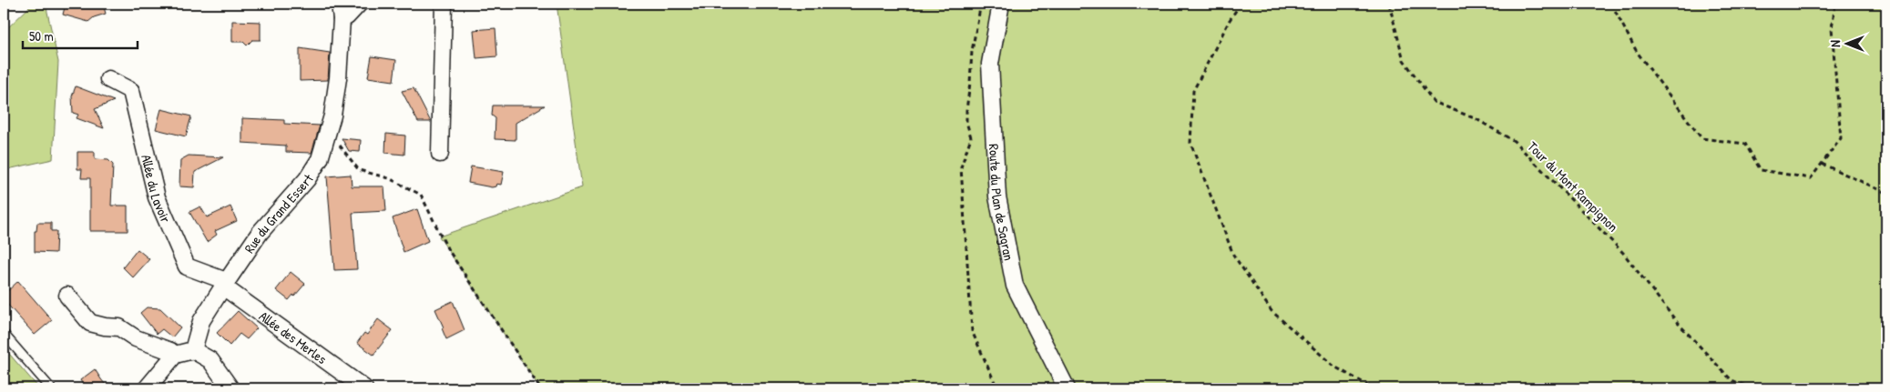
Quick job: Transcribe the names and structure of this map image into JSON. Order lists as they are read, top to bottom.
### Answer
{
  "streets": {
    "street": [
      "Allée du Lavoir",
      "Route du Plan de Sagran",
      "Rue du Grand Essert",
      "Allée des Merles"
    ],
    "path": ["Tour du Mont Rampignon"]
  },
  "crossings": [
    ["Allée du Lavoir", "Rue du Grand Essert"],
    ["Allée du Lavoir", "Allée des Merles"],
    ["Rue du Grand Essert", "Allée des Merles"]
  ],
  "scale_bar": "50 m",
  "north": "left"
}
